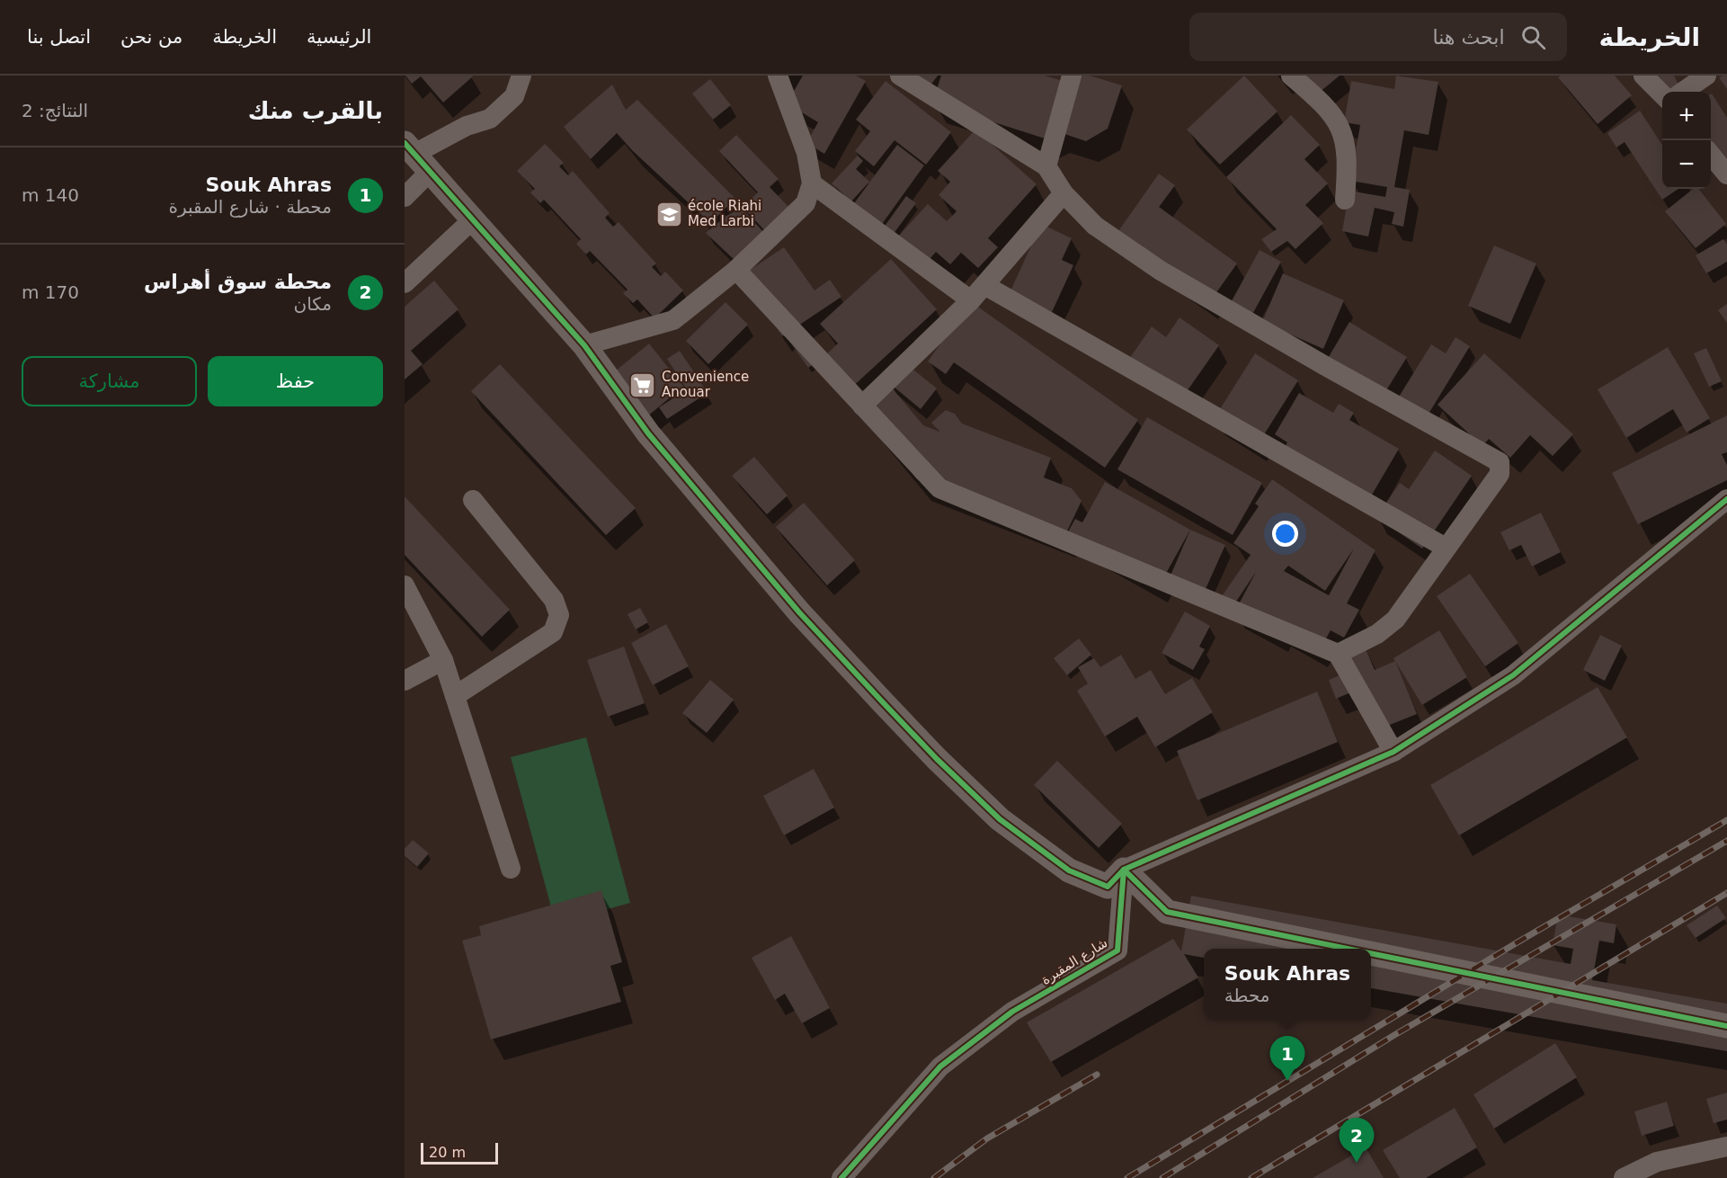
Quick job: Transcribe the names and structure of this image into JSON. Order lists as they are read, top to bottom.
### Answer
{
  "streets": {
    "street": ["شارع المقبرة"]
  },
  "places": {
    "school or university": ["école Riahi Med Larbi"],
    "supermarket": ["Convenience Anouar"]
  },
  "scale_bar": "20 m",
  "page": {
    "header": "الخريطة",
    "search": "ابحث هنا",
    "nav": [
      "الرئيسية",
      "الخريطة",
      "من نحن",
      "اتصل بنا"
    ],
    "heading": ["بالقرب منك", "النتائج: 2"],
    "map_buttons": ["+", "−"],
    "list": [
      {
        "mark": "1",
        "name": "Souk Ahras",
        "note": "محطة · شارع المقبرة",
        "value": "140 m"
      },
      {
        "mark": "2",
        "name": "محطة سوق أهراس",
        "note": "مكان",
        "value": "170 m"
      }
    ],
    "buttons": ["حفظ", "مشاركة"],
    "popup": ["Souk Ahras", "محطة"],
    "pins": ["1", "2"],
    "scale": "20 m"
  }
}
